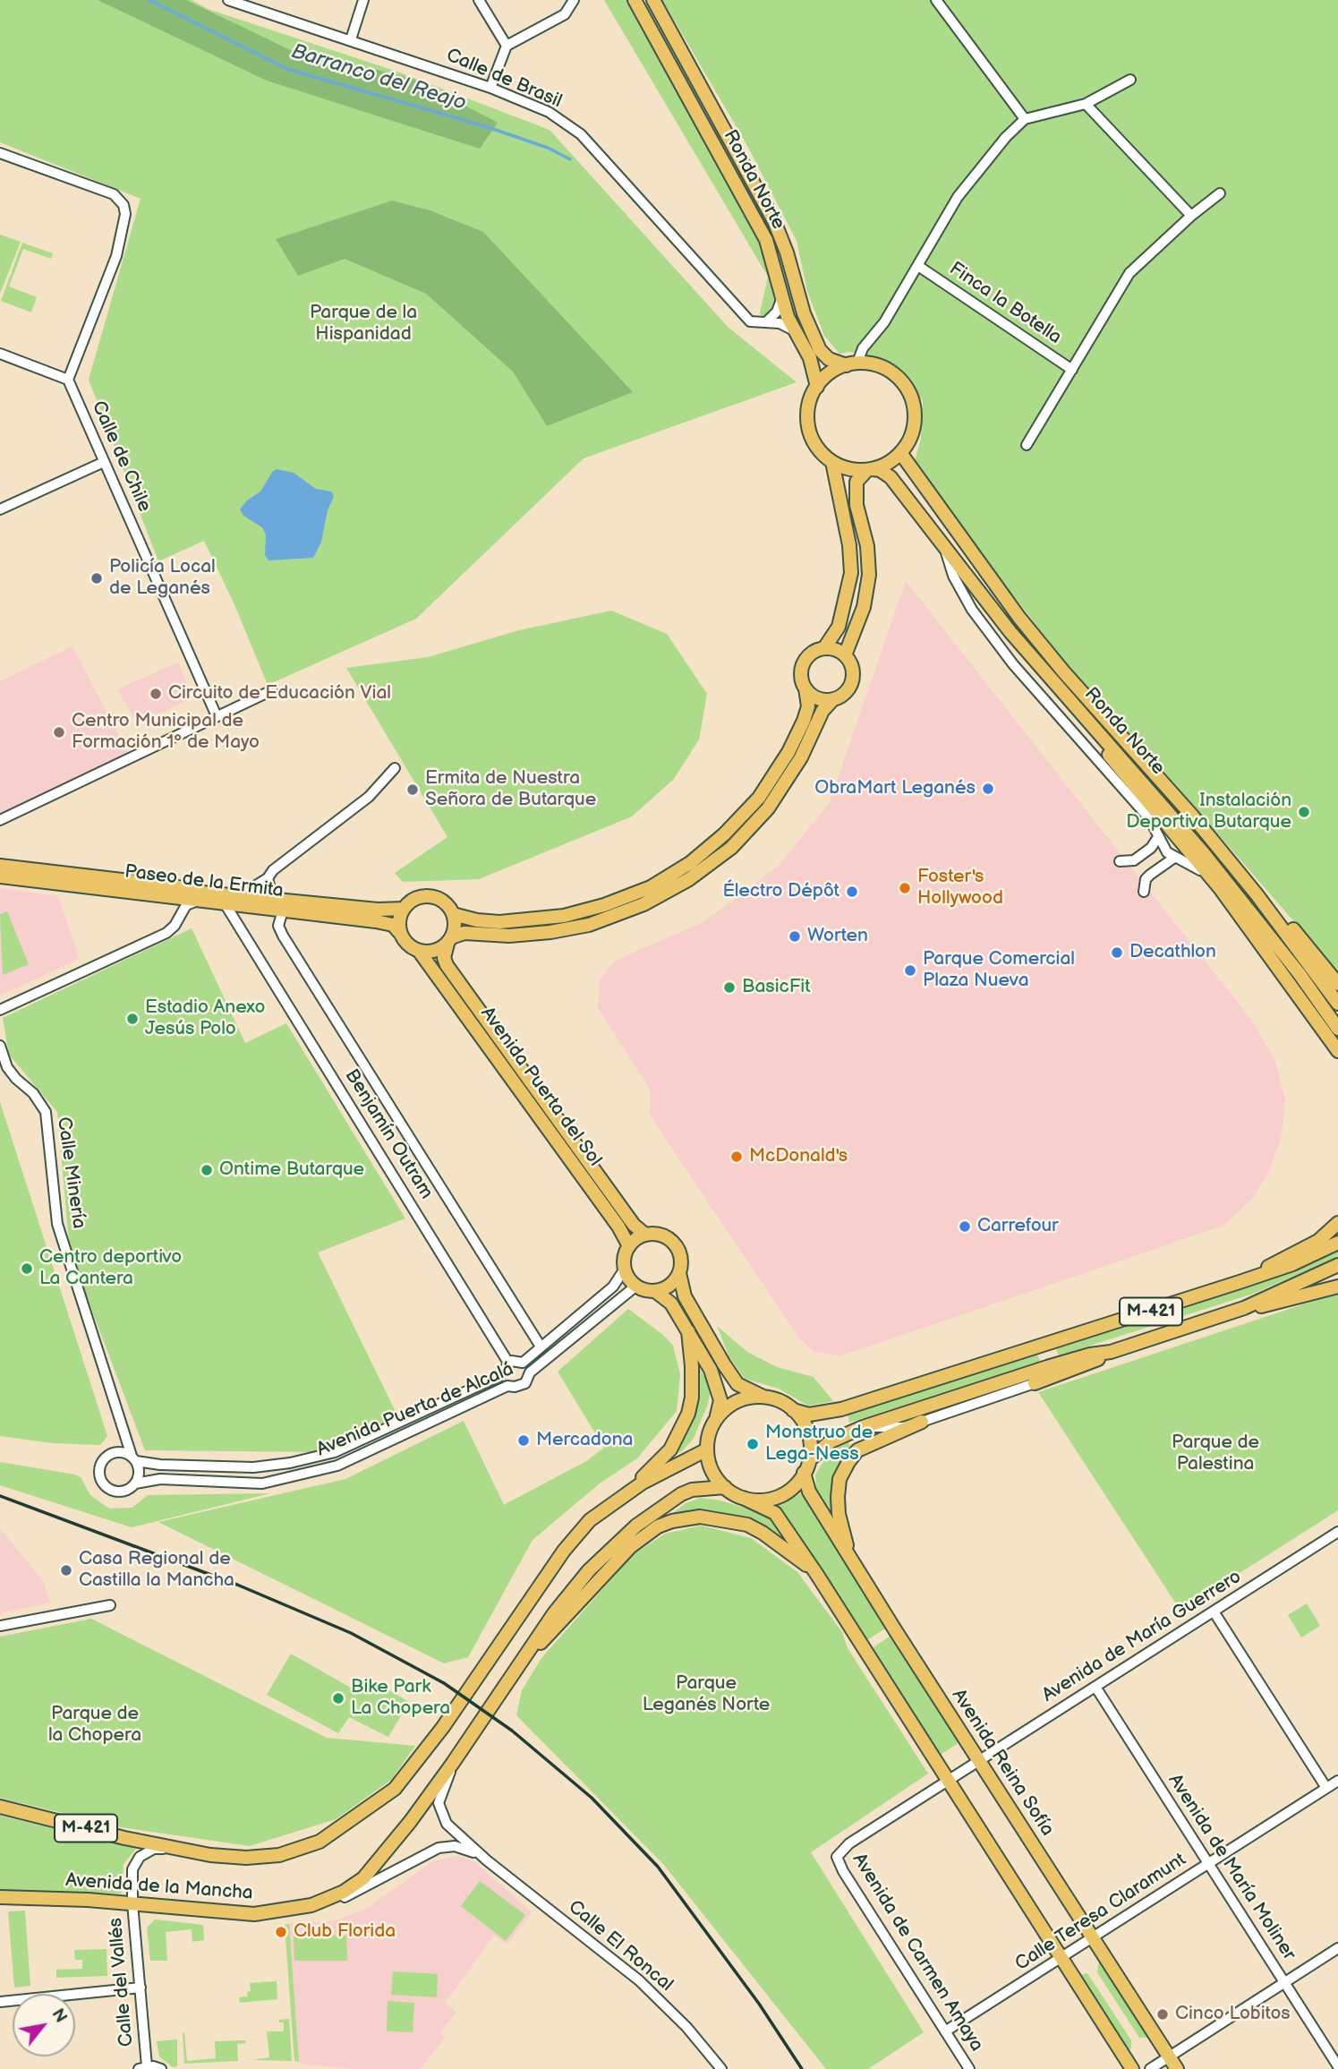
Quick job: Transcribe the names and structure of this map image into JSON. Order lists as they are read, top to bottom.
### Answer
{
  "streets": {
    "main road": [
      "Ronda Norte",
      "Paseo de la Ermita",
      "Avenida Puerta del Sol",
      "M-421",
      "Avenida Reina Sofía",
      "Avenida de la Mancha"
    ],
    "street": [
      "Calle de Brasil",
      "Finca la Botella",
      "Calle de Chile",
      "Benjamín Outram",
      "Calle Minería",
      "Avenida Puerta de Alcalá",
      "Avenida de María Guerrero",
      "Avenida de María Moliner",
      "Calle Teresa Claramunt",
      "Calle El Roncal",
      "Avenida de Carmen Amaya",
      "Calle del Vallés"
    ]
  },
  "crossings": [
    ["Calle de Brasil", "Ronda Norte"],
    ["Ronda Norte", "Finca la Botella"],
    ["Paseo de la Ermita", "Avenida Puerta del Sol"],
    ["Paseo de la Ermita", "Benjamín Outram"],
    ["Avenida Puerta del Sol", "Avenida Puerta de Alcalá"],
    ["Benjamín Outram", "Avenida Puerta de Alcalá"],
    ["Calle Minería", "Avenida Puerta de Alcalá"],
    ["M-421", "Avenida Reina Sofía"],
    ["M-421", "Avenida de la Mancha"],
    ["M-421", "Calle del Vallés"],
    ["Avenida de María Guerrero", "Avenida Reina Sofía"],
    ["Avenida de María Guerrero", "Avenida de María Moliner"],
    ["Avenida de María Guerrero", "Avenida de Carmen Amaya"],
    ["Avenida Reina Sofía", "Avenida de la Mancha"],
    ["Avenida Reina Sofía", "Calle Teresa Claramunt"],
    ["Avenida de María Moliner", "Calle Teresa Claramunt"],
    ["Avenida de la Mancha", "Calle El Roncal"],
    ["Avenida de la Mancha", "Calle del Vallés"],
    ["Calle Teresa Claramunt", "Avenida de Carmen Amaya"]
  ],
  "water": ["Barranco del Reajo"],
  "parks": [
    "Parque de la Hispanidad",
    "Parque de Palestina",
    "Parque Leganés Norte",
    "Parque de la Chopera"
  ],
  "places": [
    "Policía Local de Leganés",
    "Circuito de Educación Vial",
    "Centro Municipal de Formación 1º de Mayo",
    "ObraMart Leganés",
    "Ermita de Nuestra Señora de Butarque",
    "Instalación Deportiva Butarque",
    "Foster's Hollywood",
    "Électro Dépôt",
    "Worten",
    "Decathlon",
    "Parque Comercial Plaza Nueva",
    "BasicFit",
    "Estadio Anexo Jesús Polo",
    "McDonald's",
    "Ontime Butarque",
    "Carrefour",
    "Centro deportivo La Cantera",
    "Mercadona",
    "Monstruo de Lega-Ness",
    "Casa Regional de Castilla la Mancha",
    "Bike Park La Chopera",
    "Club Florida",
    "Cinco Lobitos"
  ],
  "north": "top right"
}
